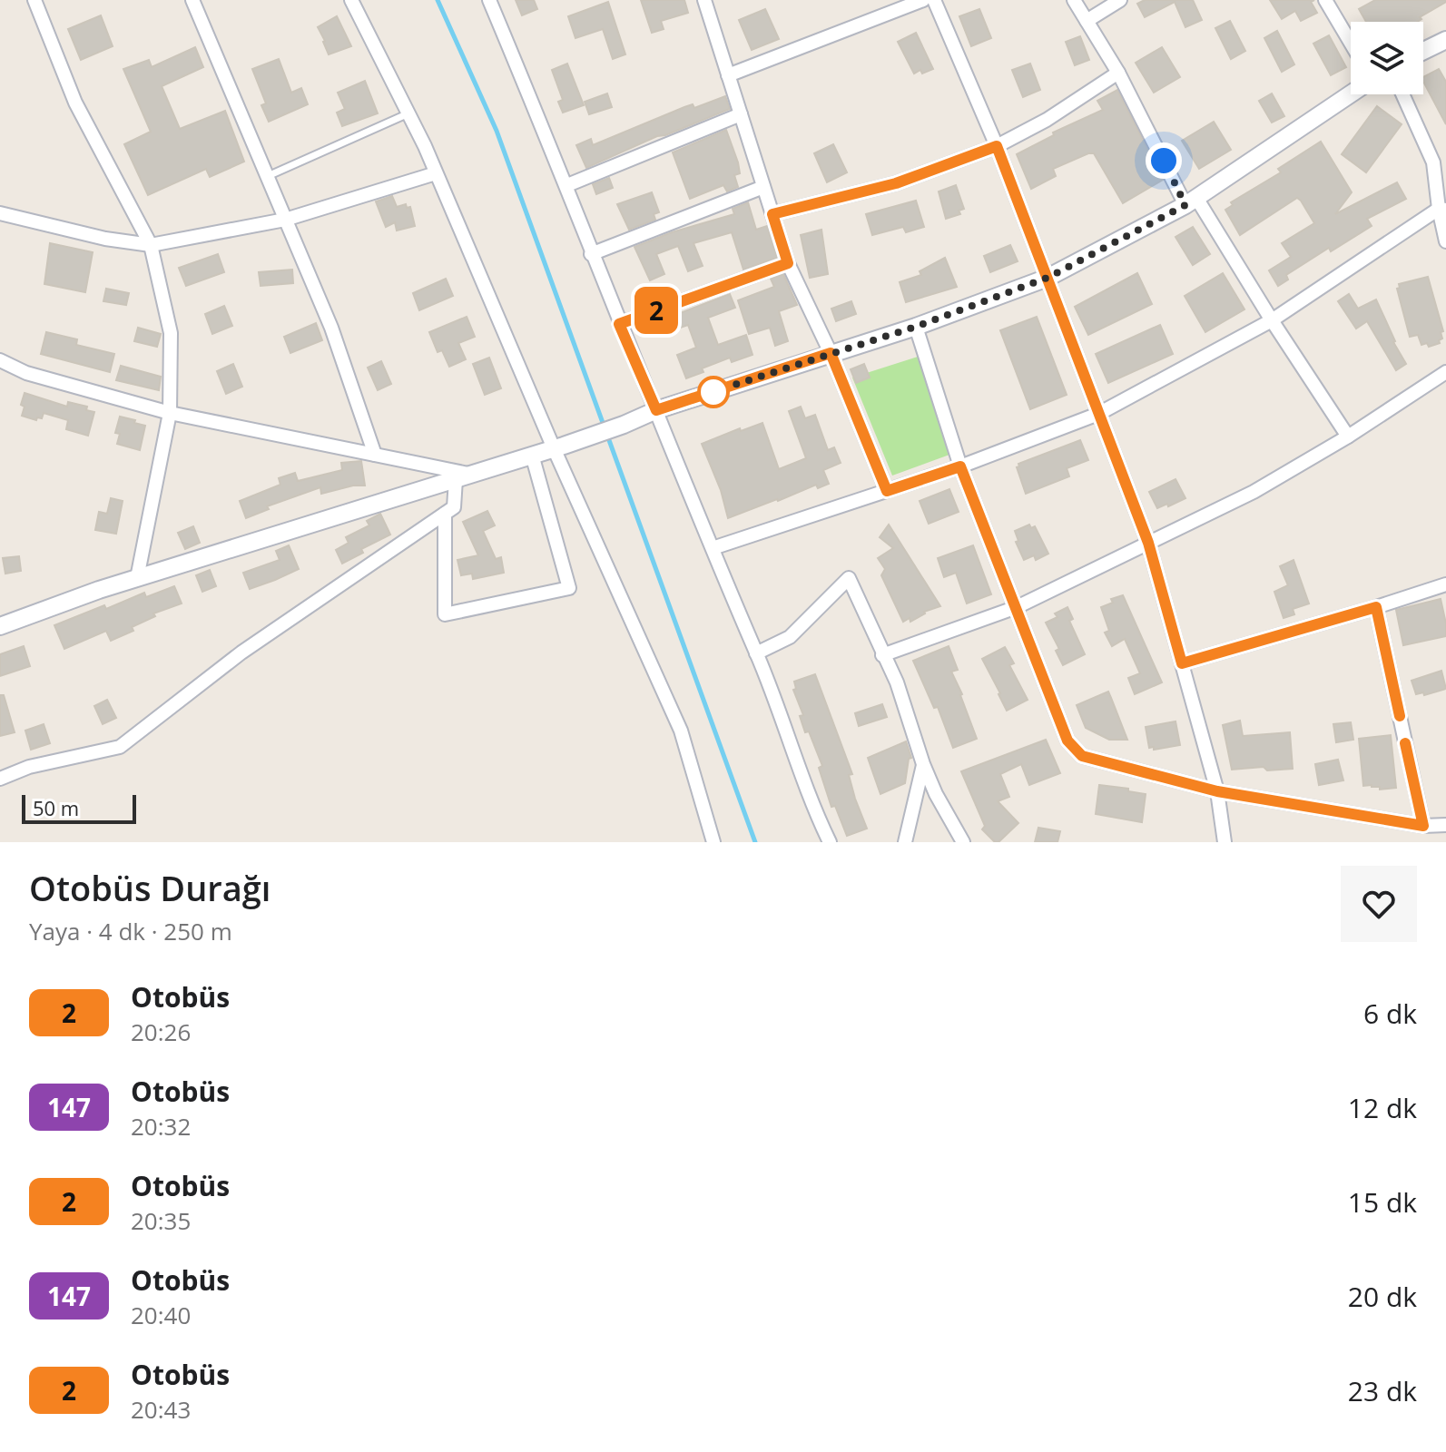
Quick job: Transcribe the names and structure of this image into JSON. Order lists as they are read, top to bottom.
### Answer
{
  "lines": ["bus line 2"],
  "scale_bar": "50 m",
  "page": {
    "on_map": "2",
    "scale": "50 m",
    "heading": ["Otobüs Durağı", "Yaya · 4 dk · 250 m"],
    "list": [
      {
        "mark": "2",
        "name": "Otobüs",
        "note": "20:26",
        "value": "6 dk"
      },
      {
        "mark": "147",
        "name": "Otobüs",
        "note": "20:32",
        "value": "12 dk"
      },
      {
        "mark": "2",
        "name": "Otobüs",
        "note": "20:35",
        "value": "15 dk"
      },
      {
        "mark": "147",
        "name": "Otobüs",
        "note": "20:40",
        "value": "20 dk"
      },
      {
        "mark": "2",
        "name": "Otobüs",
        "note": "20:43",
        "value": "23 dk"
      }
    ]
  }
}
